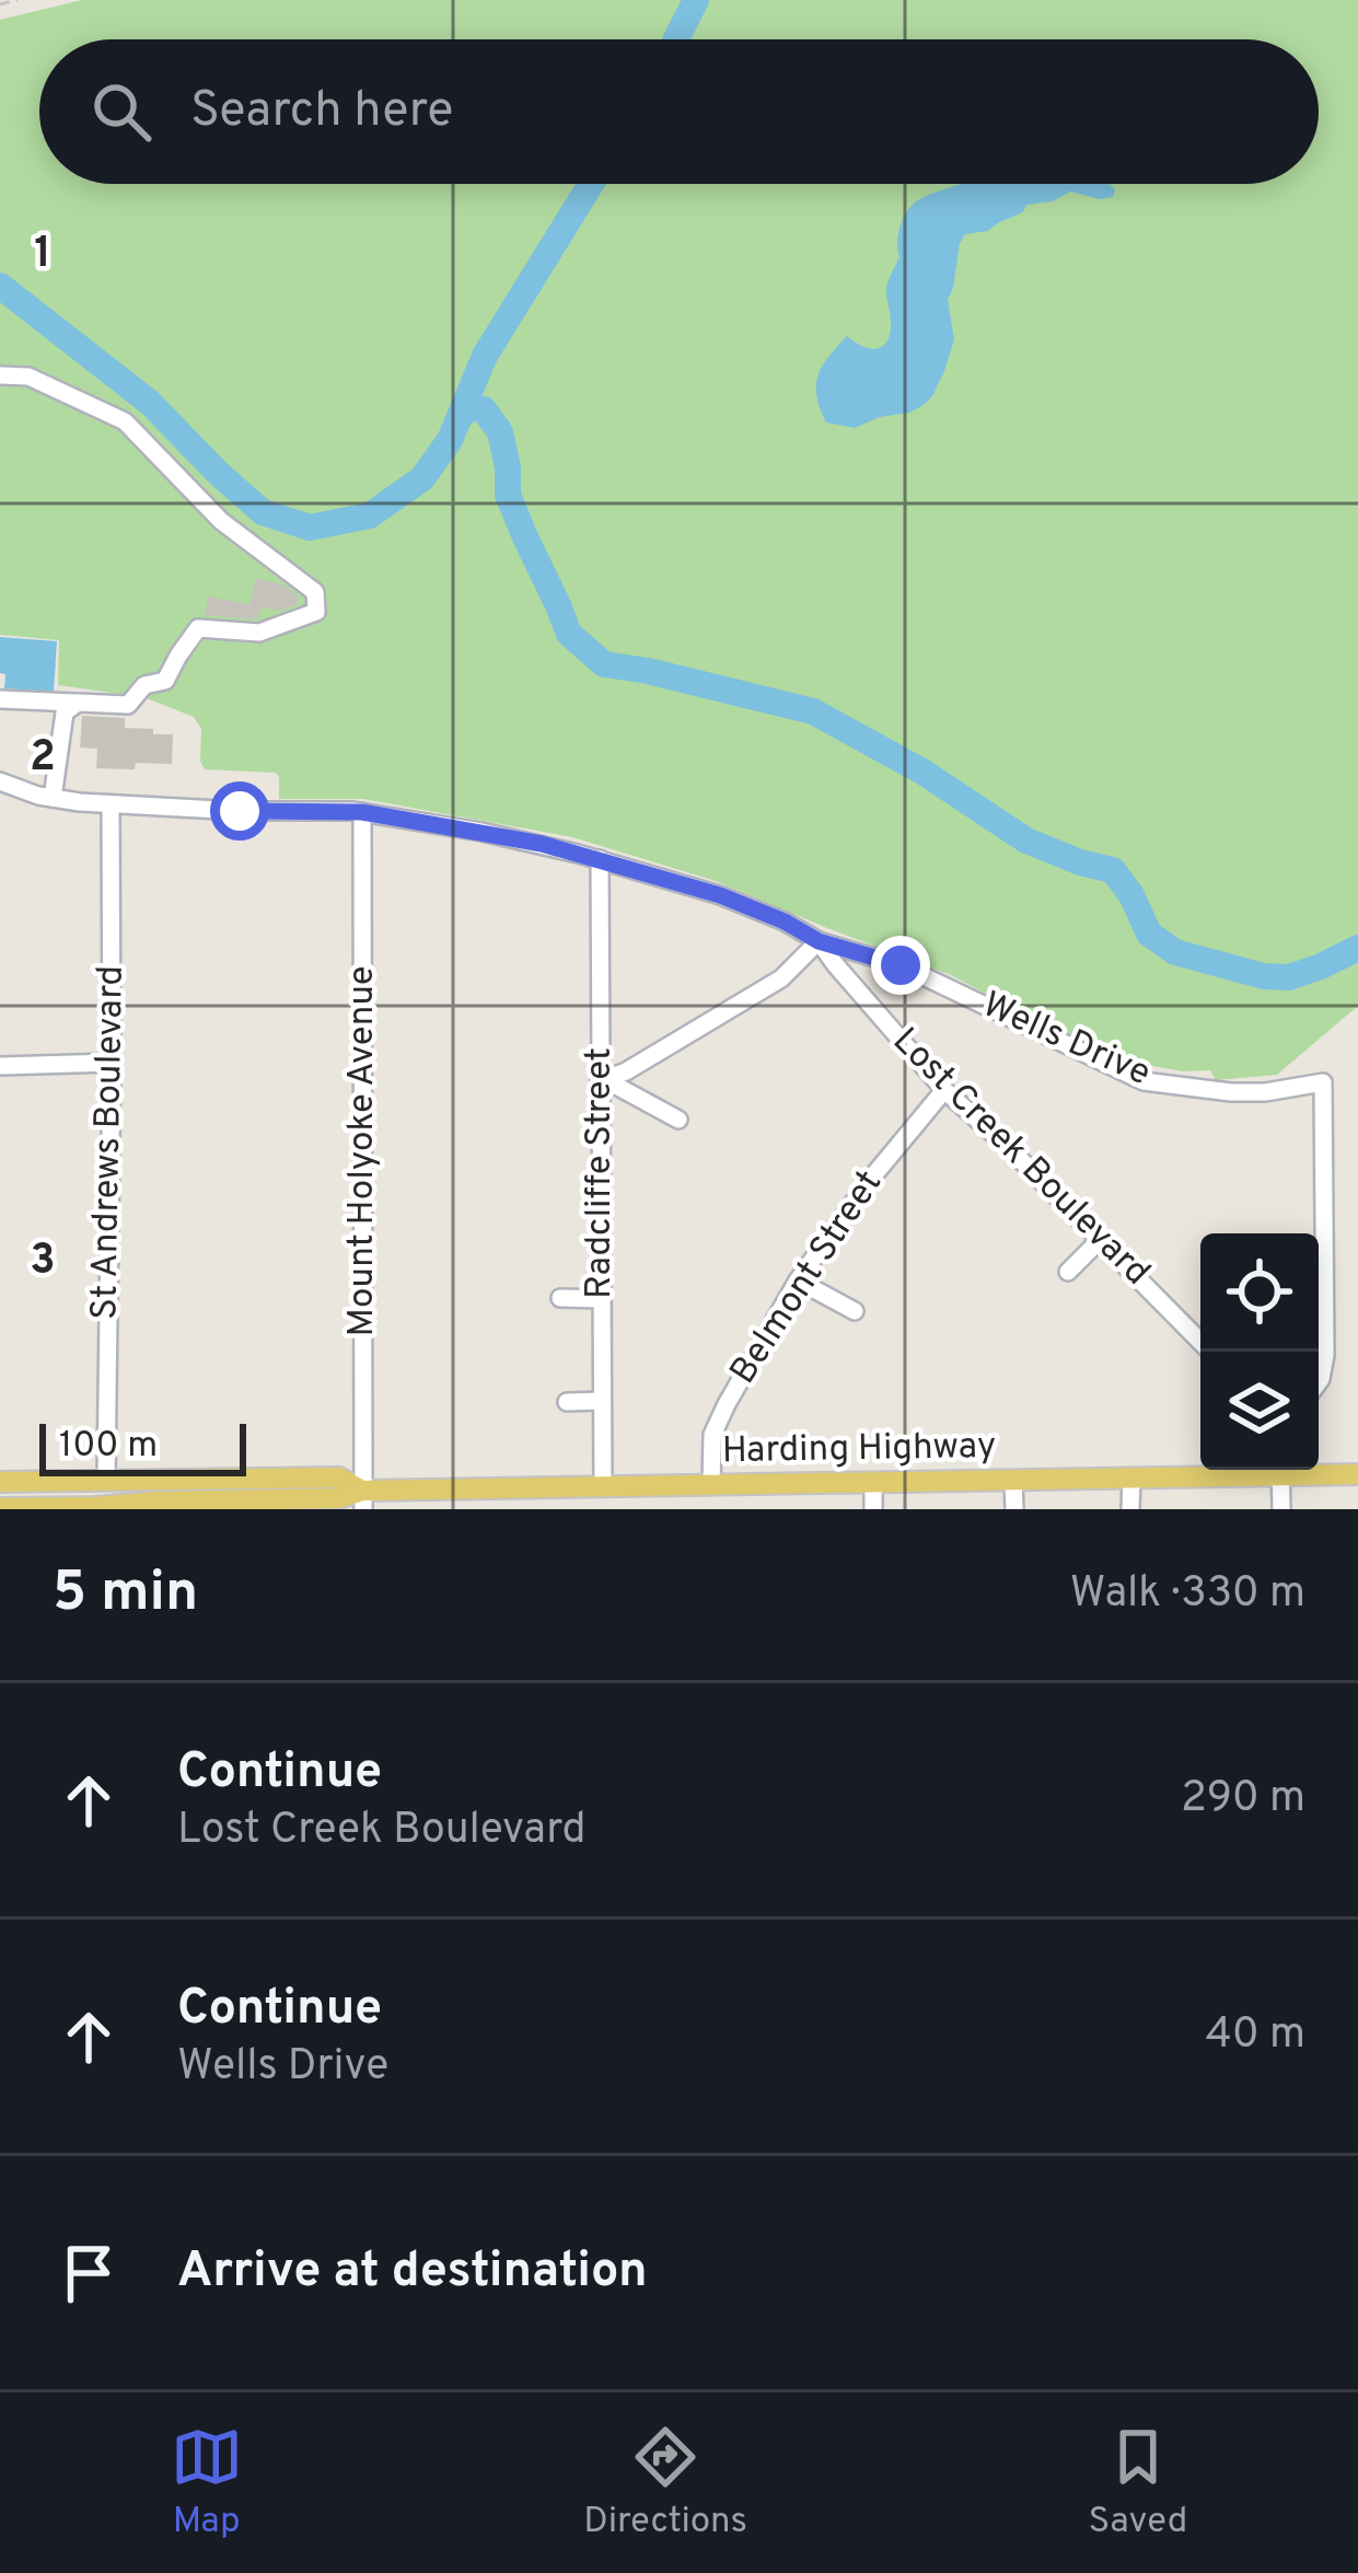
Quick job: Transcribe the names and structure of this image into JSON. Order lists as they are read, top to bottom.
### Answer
{
  "streets": {
    "main road": ["Harding Highway"],
    "street": [
      "Wells Drive",
      "St Andrews Boulevard",
      "Mount Holyoke Avenue",
      "Lost Creek Boulevard",
      "Radcliffe Street",
      "Belmont Street"
    ]
  },
  "crossings": [
    ["Wells Drive", "Lost Creek Boulevard"],
    ["St Andrews Boulevard", "Lost Creek Boulevard"],
    ["St Andrews Boulevard", "Harding Highway"],
    ["Mount Holyoke Avenue", "Lost Creek Boulevard"],
    ["Mount Holyoke Avenue", "Harding Highway"],
    ["Lost Creek Boulevard", "Radcliffe Street"],
    ["Lost Creek Boulevard", "Belmont Street"],
    ["Radcliffe Street", "Harding Highway"],
    ["Belmont Street", "Harding Highway"]
  ],
  "scale_bar": "100 m",
  "page": {
    "search": "Search here",
    "scale": "100 m",
    "heading": ["5 min", "Walk · 330 m"],
    "list": [
      ["Continue", "Lost Creek Boulevard", "290 m"],
      ["Continue", "Wells Drive", "40 m"],
      "Arrive at destination"
    ],
    "nav": ["Map", "Directions", "Saved"]
  },
  "grid": {
    "rows": ["1", "2", "3"]
  }
}
